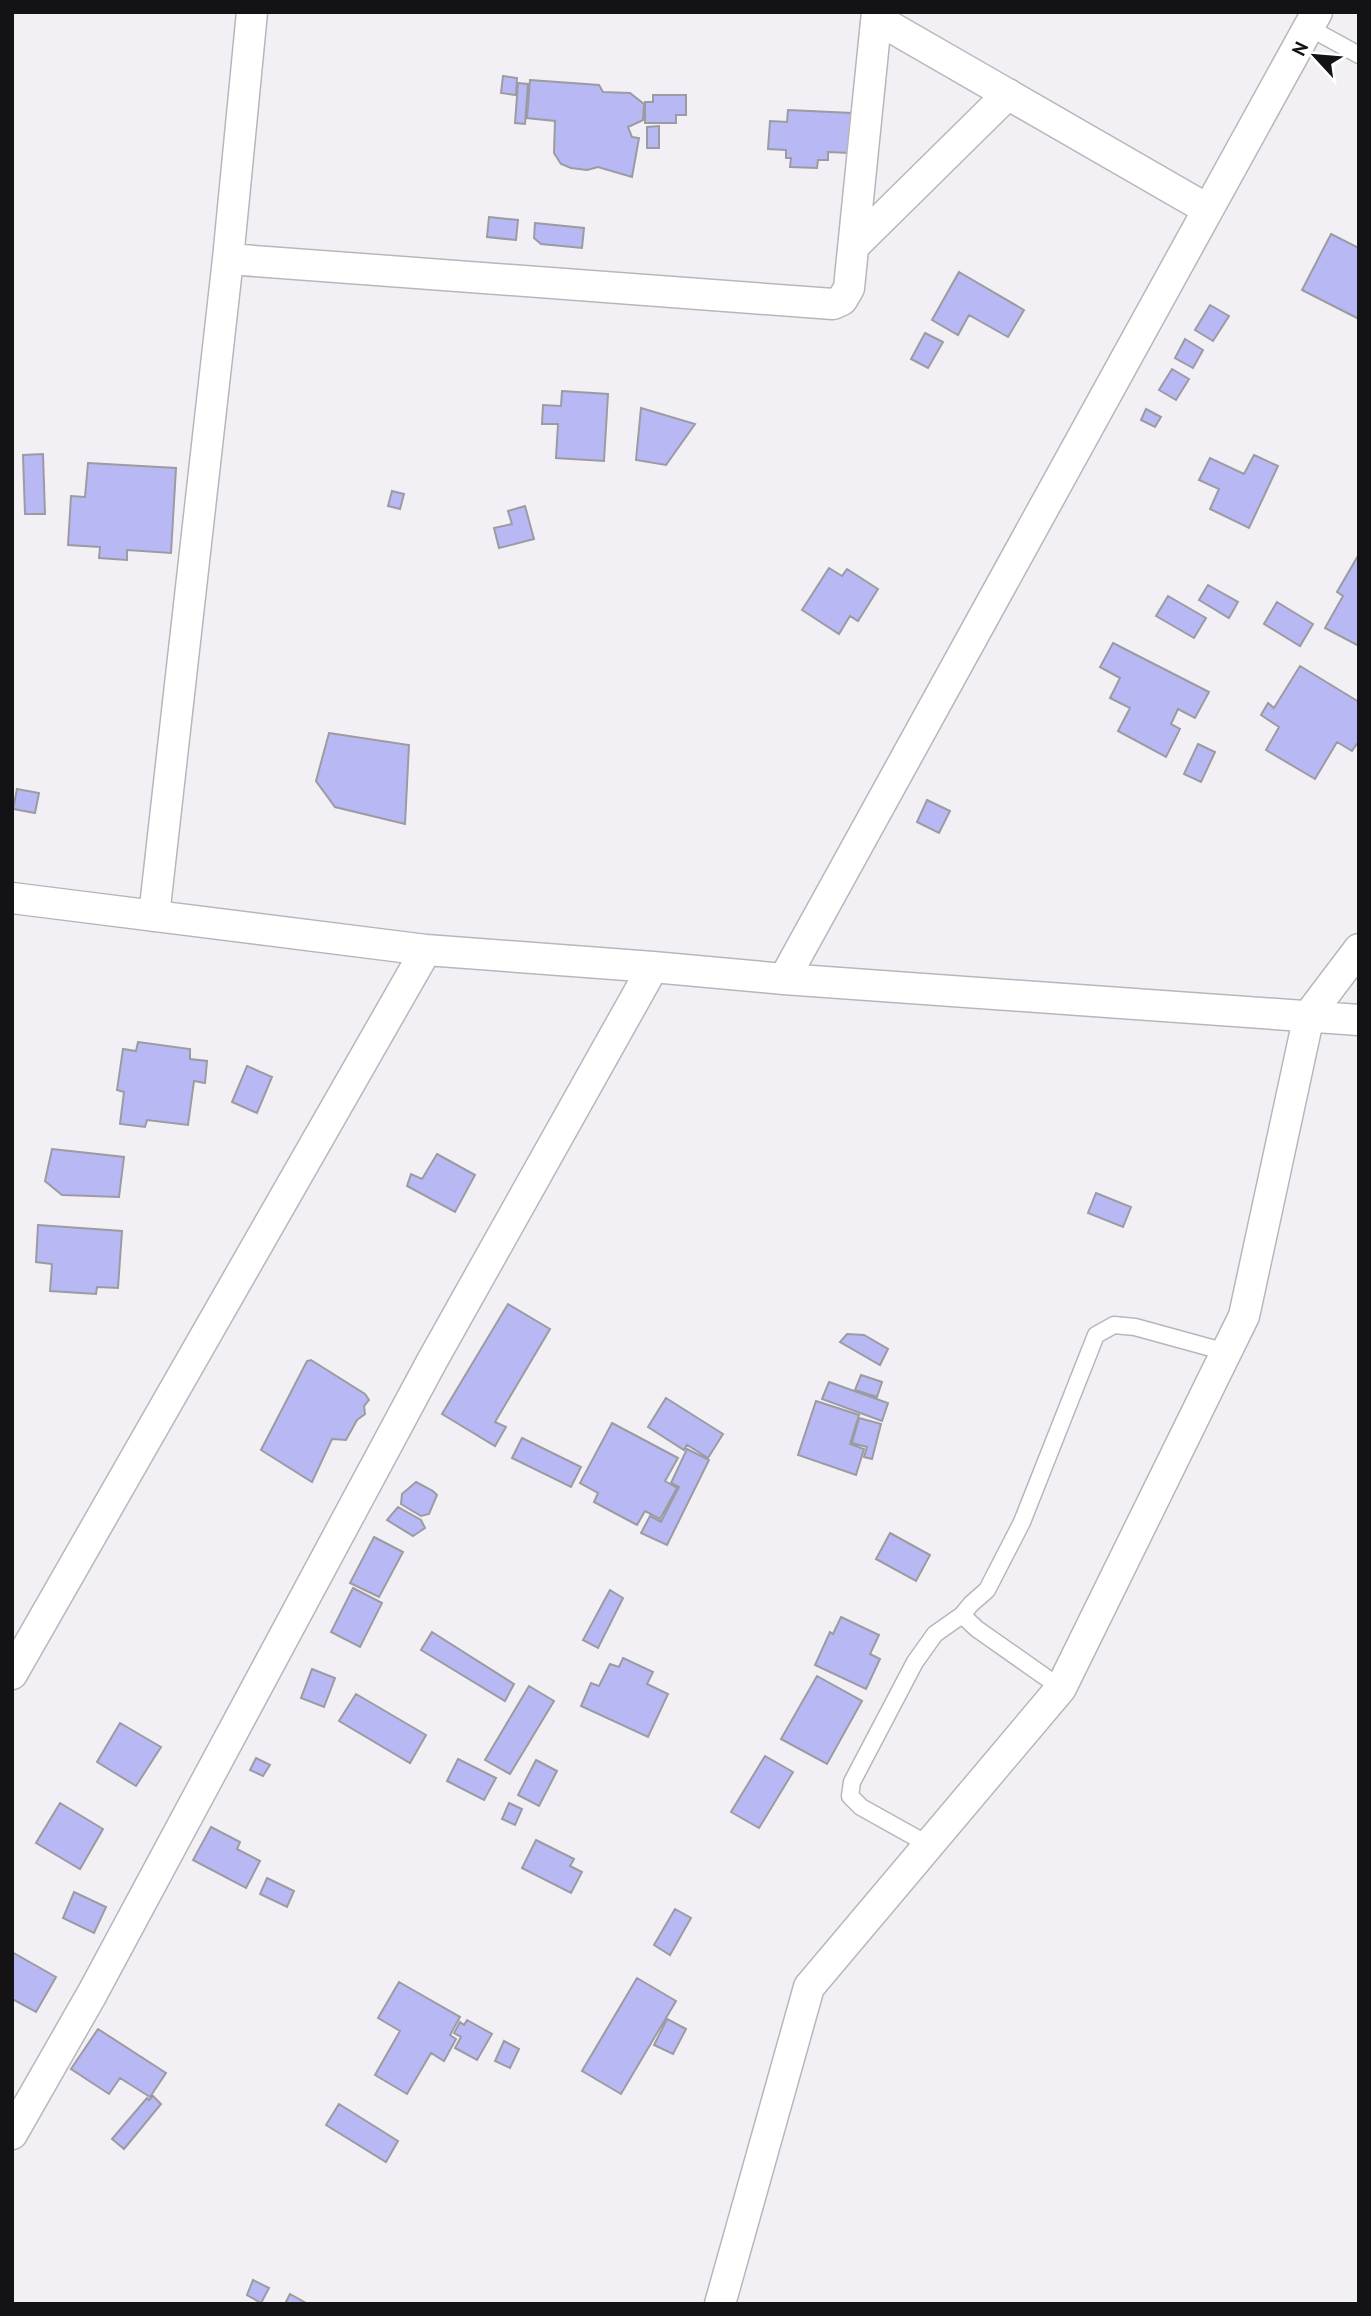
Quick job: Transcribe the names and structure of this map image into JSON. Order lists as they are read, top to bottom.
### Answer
{
  "north": "top left"
}
